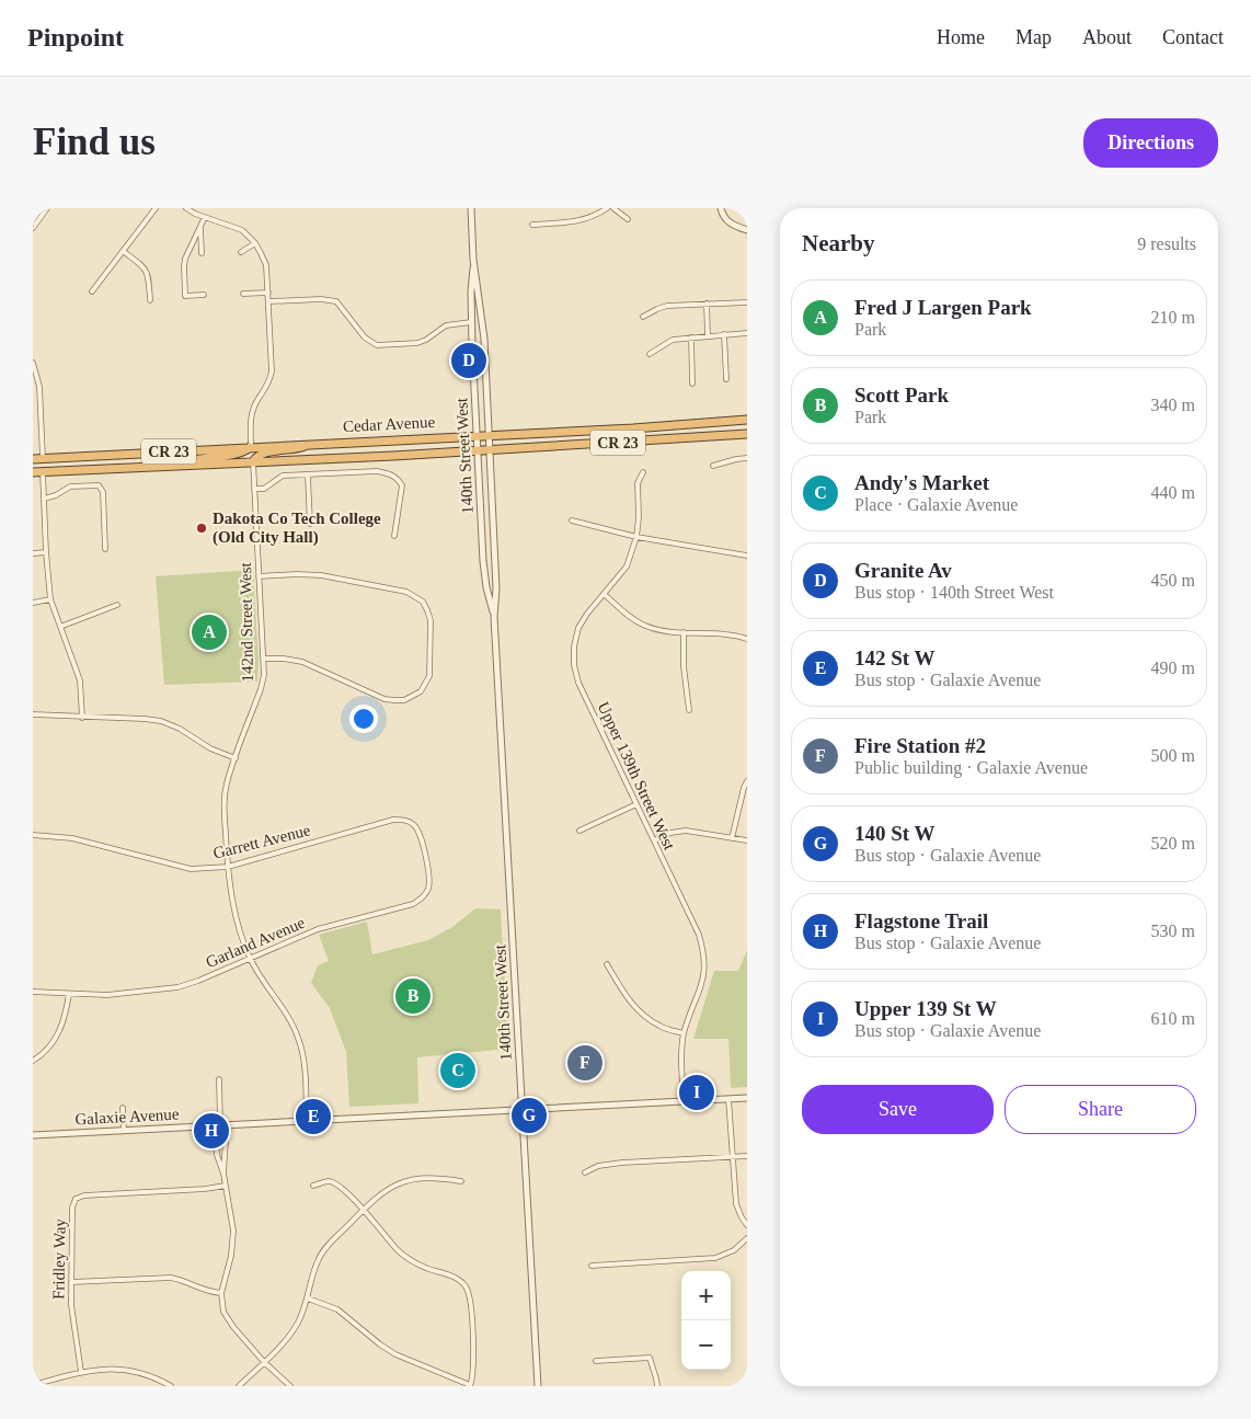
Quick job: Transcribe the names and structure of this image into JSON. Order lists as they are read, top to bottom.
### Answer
{
  "streets": {
    "highway": ["Cedar Avenue", "CR 23"],
    "street": [
      "140th Street West",
      "142nd Street West",
      "Upper 139th Street West",
      "Garrett Avenue",
      "Garland Avenue",
      "Galaxie Avenue",
      "Fridley Way"
    ]
  },
  "crossings": [
    ["Cedar Avenue", "140th Street West"],
    ["Cedar Avenue", "142nd Street West"],
    ["140th Street West", "Galaxie Avenue"],
    ["142nd Street West", "Garrett Avenue"],
    ["142nd Street West", "Garland Avenue"],
    ["142nd Street West", "Galaxie Avenue"],
    ["Upper 139th Street West", "Galaxie Avenue"],
    ["Garrett Avenue", "Garland Avenue"]
  ],
  "places": ["Dakota Co Tech College (Old City Hall)"],
  "page": {
    "header": "Pinpoint",
    "nav": [
      "Home",
      "Map",
      "About",
      "Contact"
    ],
    "buttons": [
      "Directions",
      ["Save", "Share"]
    ],
    "title": "Find us",
    "heading": ["Nearby", "9 results"],
    "list": [
      {
        "mark": "A",
        "name": "Fred J Largen Park",
        "note": "Park",
        "value": "210 m"
      },
      {
        "mark": "B",
        "name": "Scott Park",
        "note": "Park",
        "value": "340 m"
      },
      {
        "mark": "C",
        "name": "Andy's Market",
        "note": "Place · Galaxie Avenue",
        "value": "440 m"
      },
      {
        "mark": "D",
        "name": "Granite Av",
        "note": "Bus stop · 140th Street West",
        "value": "450 m"
      },
      {
        "mark": "E",
        "name": "142 St W",
        "note": "Bus stop · Galaxie Avenue",
        "value": "490 m"
      },
      {
        "mark": "F",
        "name": "Fire Station #2",
        "note": "Public building · Galaxie Avenue",
        "value": "500 m"
      },
      {
        "mark": "G",
        "name": "140 St W",
        "note": "Bus stop · Galaxie Avenue",
        "value": "520 m"
      },
      {
        "mark": "H",
        "name": "Flagstone Trail",
        "note": "Bus stop · Galaxie Avenue",
        "value": "530 m"
      },
      {
        "mark": "I",
        "name": "Upper 139 St W",
        "note": "Bus stop · Galaxie Avenue",
        "value": "610 m"
      }
    ],
    "pins": [
      "D",
      "A",
      "B",
      "F",
      "C",
      "I",
      "G",
      "E",
      "H"
    ],
    "map_buttons": ["+", "−"]
  }
}
